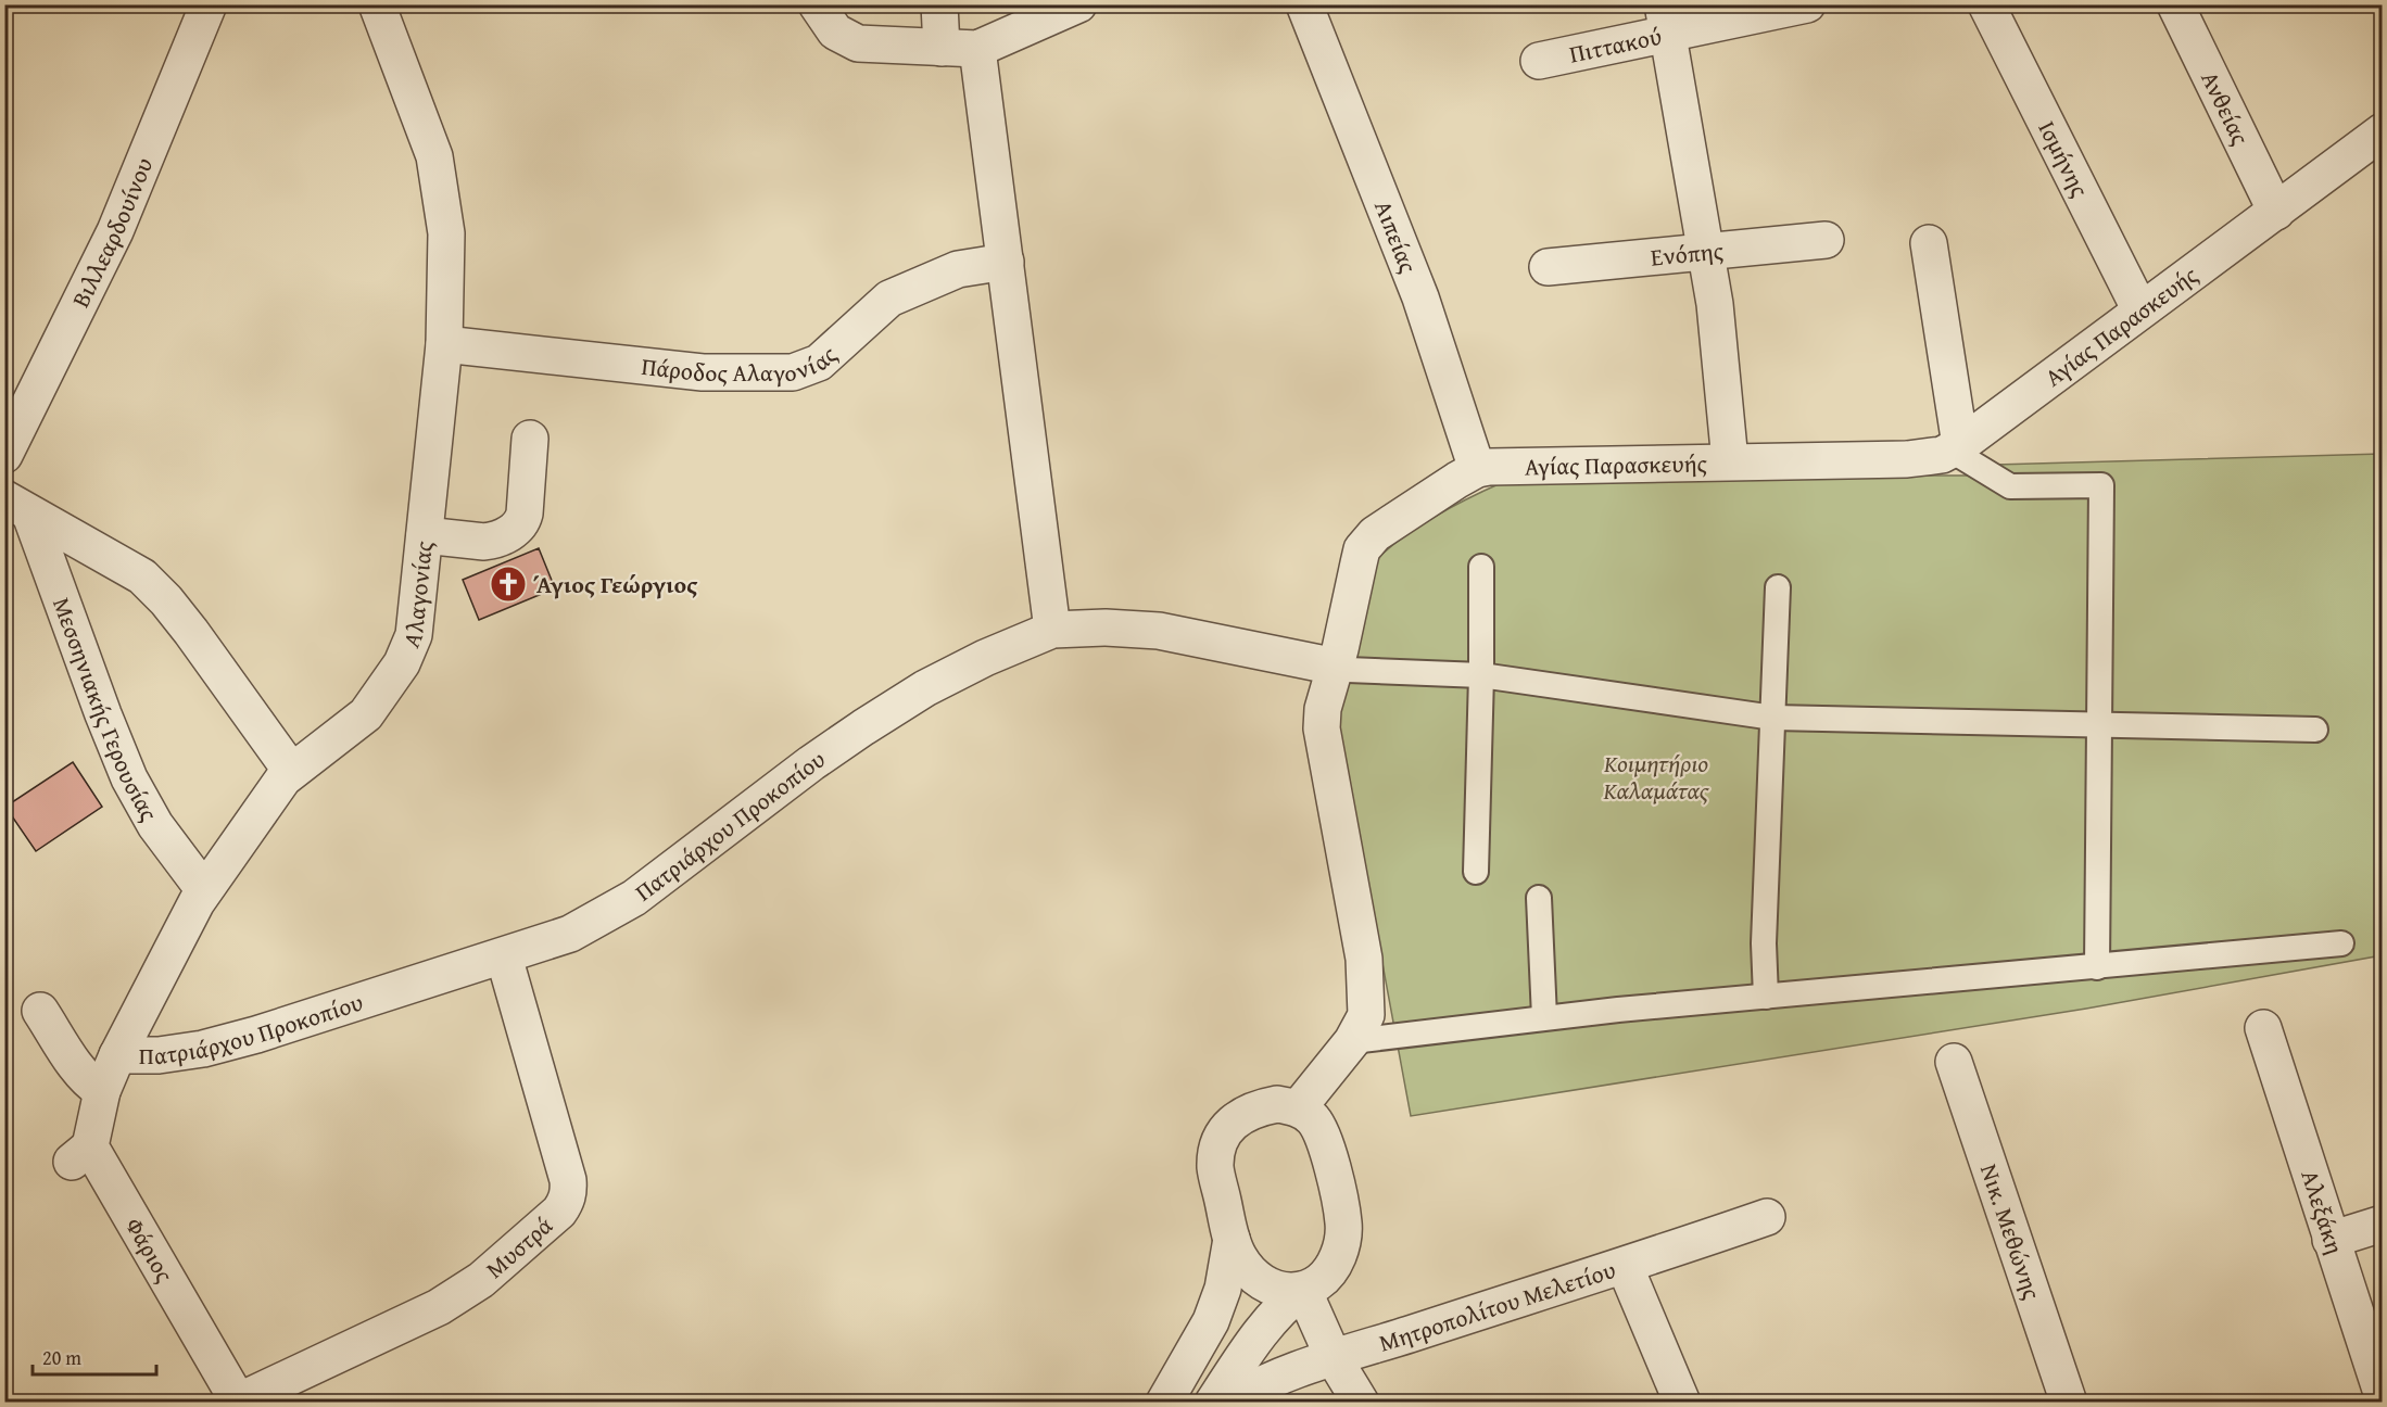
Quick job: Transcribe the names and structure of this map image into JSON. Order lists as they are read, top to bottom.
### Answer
{
  "streets": {
    "street": [
      "Πιττακού",
      "Ανθείας",
      "Ισμήνης",
      "Βιλλεαρδουίνου",
      "Αιπείας",
      "Ενόπης",
      "Αγίας Παρασκευής",
      "Πάροδος Αλαγονίας",
      "Αλαγονίας",
      "Μεσσηνιακής Γερουσίας",
      "Πατριάρχου Προκοπίου",
      "Αλεξάκη",
      "Νικ. Μεθώνης",
      "Μυστρά",
      "Φάριος",
      "Μητροπολίτου Μελετίου"
    ]
  },
  "crossings": [
    ["Ανθείας", "Αγίας Παρασκευής"],
    ["Ισμήνης", "Αγίας Παρασκευής"],
    ["Αιπείας", "Αγίας Παρασκευής"],
    ["Αγίας Παρασκευής", "Πατριάρχου Προκοπίου"],
    ["Πάροδος Αλαγονίας", "Αλαγονίας"],
    ["Αλαγονίας", "Μεσσηνιακής Γερουσίας"],
    ["Αλαγονίας", "Πατριάρχου Προκοπίου"],
    ["Αλαγονίας", "Φάριος"],
    ["Πατριάρχου Προκοπίου", "Μυστρά"],
    ["Μυστρά", "Φάριος"]
  ],
  "parks": ["Κοιμητήριο Καλαμάτας"],
  "places": {
    "church": ["Άγιος Γεώργιος"]
  },
  "scale_bar": "20 m"
}
